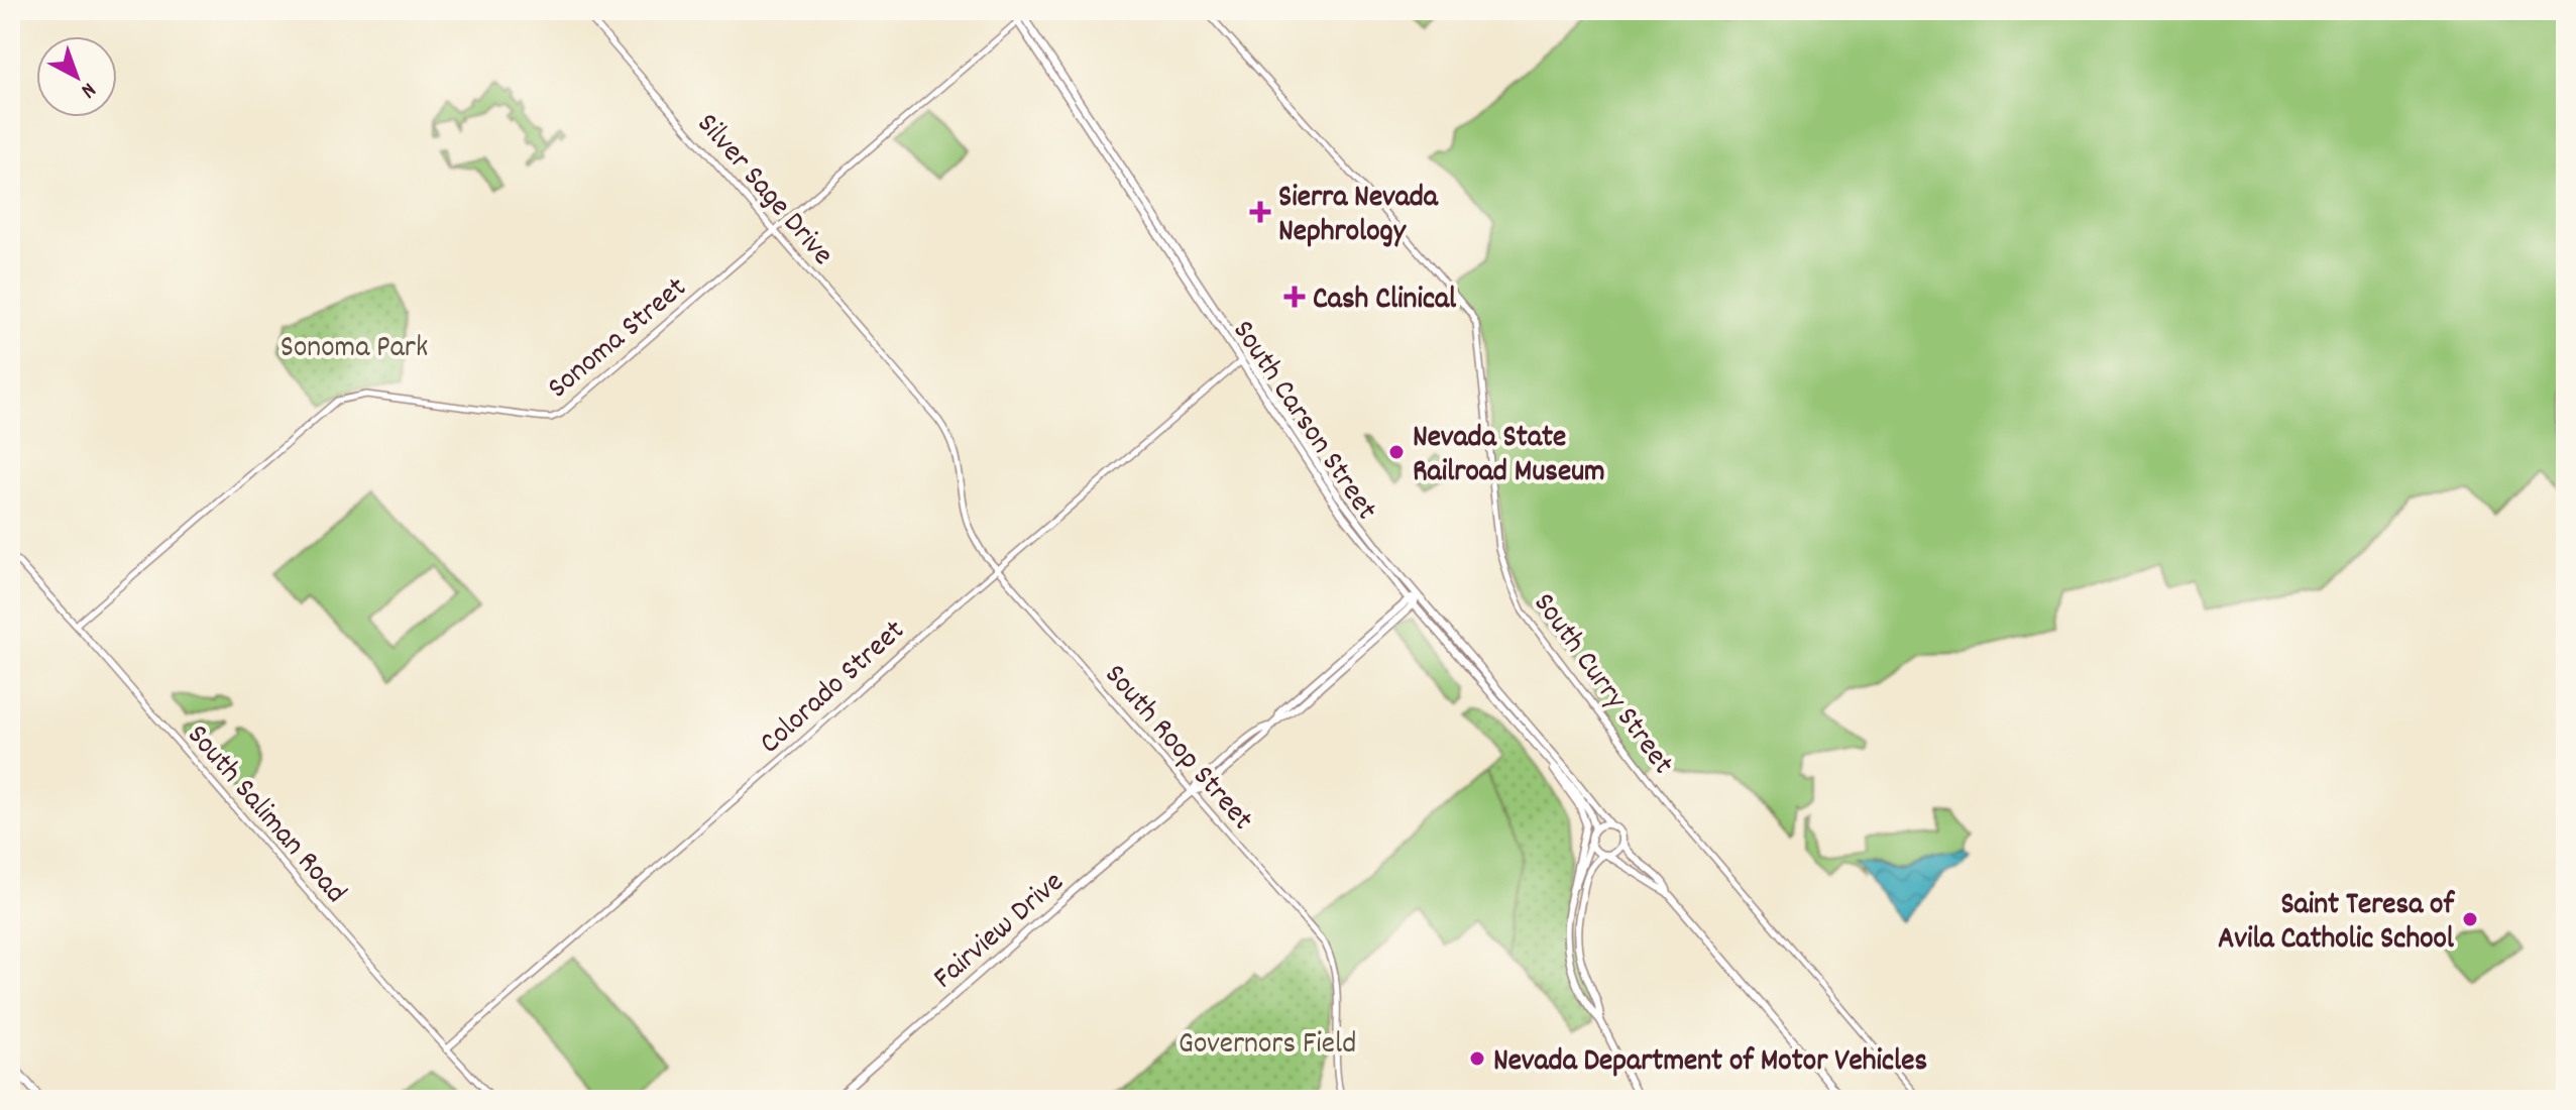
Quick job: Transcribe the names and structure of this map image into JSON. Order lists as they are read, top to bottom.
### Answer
{
  "streets": {
    "main road": ["South Carson Street", "Fairview Drive"],
    "street": [
      "Silver Sage Drive",
      "Sonoma Street",
      "South Curry Street",
      "Colorado Street",
      "South Roop Street",
      "South Saliman Road"
    ]
  },
  "crossings": [
    ["Silver Sage Drive", "Sonoma Street"],
    ["Silver Sage Drive", "South Roop Street"],
    ["Sonoma Street", "South Carson Street"],
    ["Sonoma Street", "South Saliman Road"],
    ["South Carson Street", "Colorado Street"],
    ["South Carson Street", "Fairview Drive"],
    ["Colorado Street", "South Roop Street"],
    ["Colorado Street", "South Saliman Road"],
    ["South Roop Street", "Fairview Drive"]
  ],
  "parks": ["Sonoma Park", "Governors Field"],
  "places": {
    "health": ["Sierra Nevada Nephrology", "Cash Clinical"],
    "other": ["Nevada State Railroad Museum", "Saint Teresa of Avila Catholic School", "Nevada Department of Motor Vehicles"]
  },
  "north": "bottom right"
}
